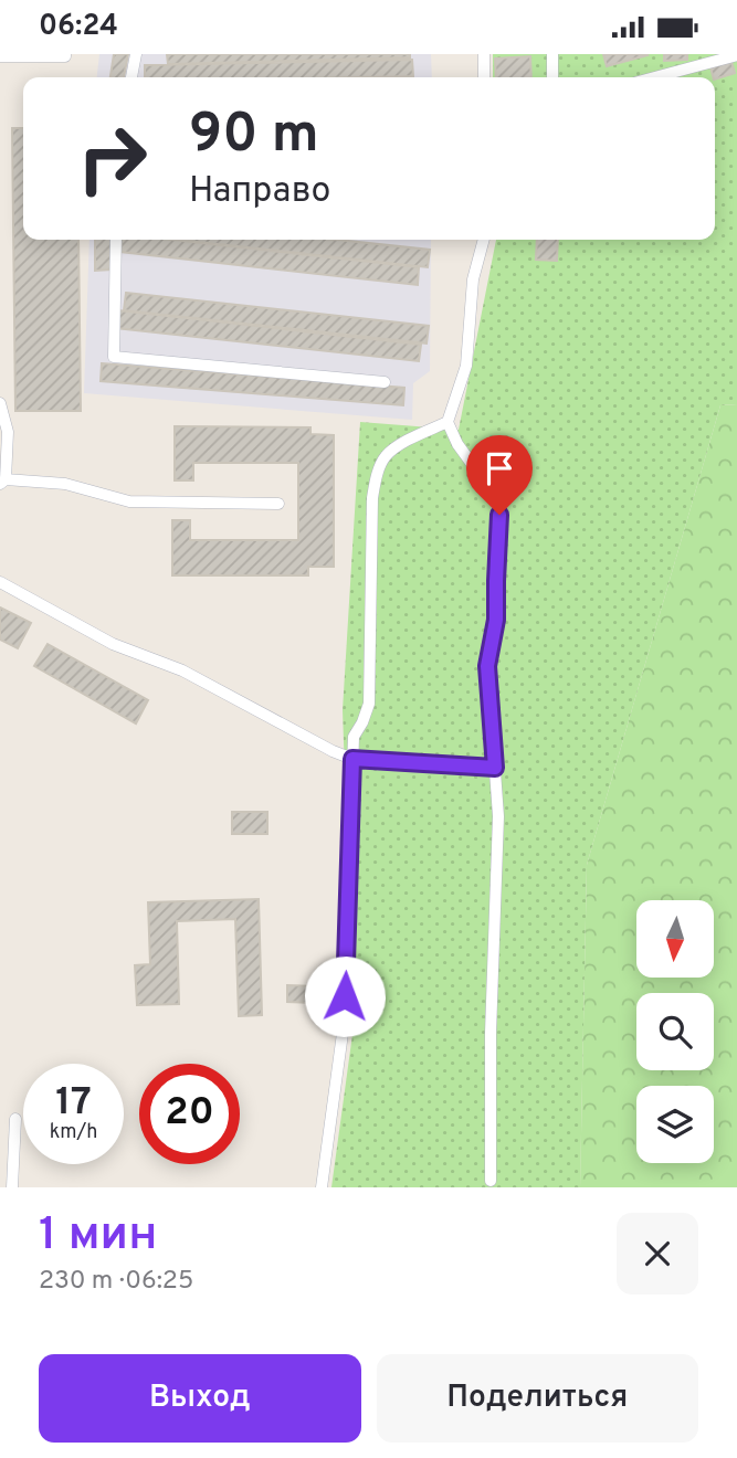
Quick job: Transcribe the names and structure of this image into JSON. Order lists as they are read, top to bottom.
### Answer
{
  "north": "bottom",
  "page": {
    "status": "06:24",
    "turn": ["90 m", "Направо"],
    "speed": "17 km/h",
    "limit": "20",
    "heading": ["1 мин", "230 m · 06:25"],
    "buttons": ["Выход", "Поделиться"]
  }
}
